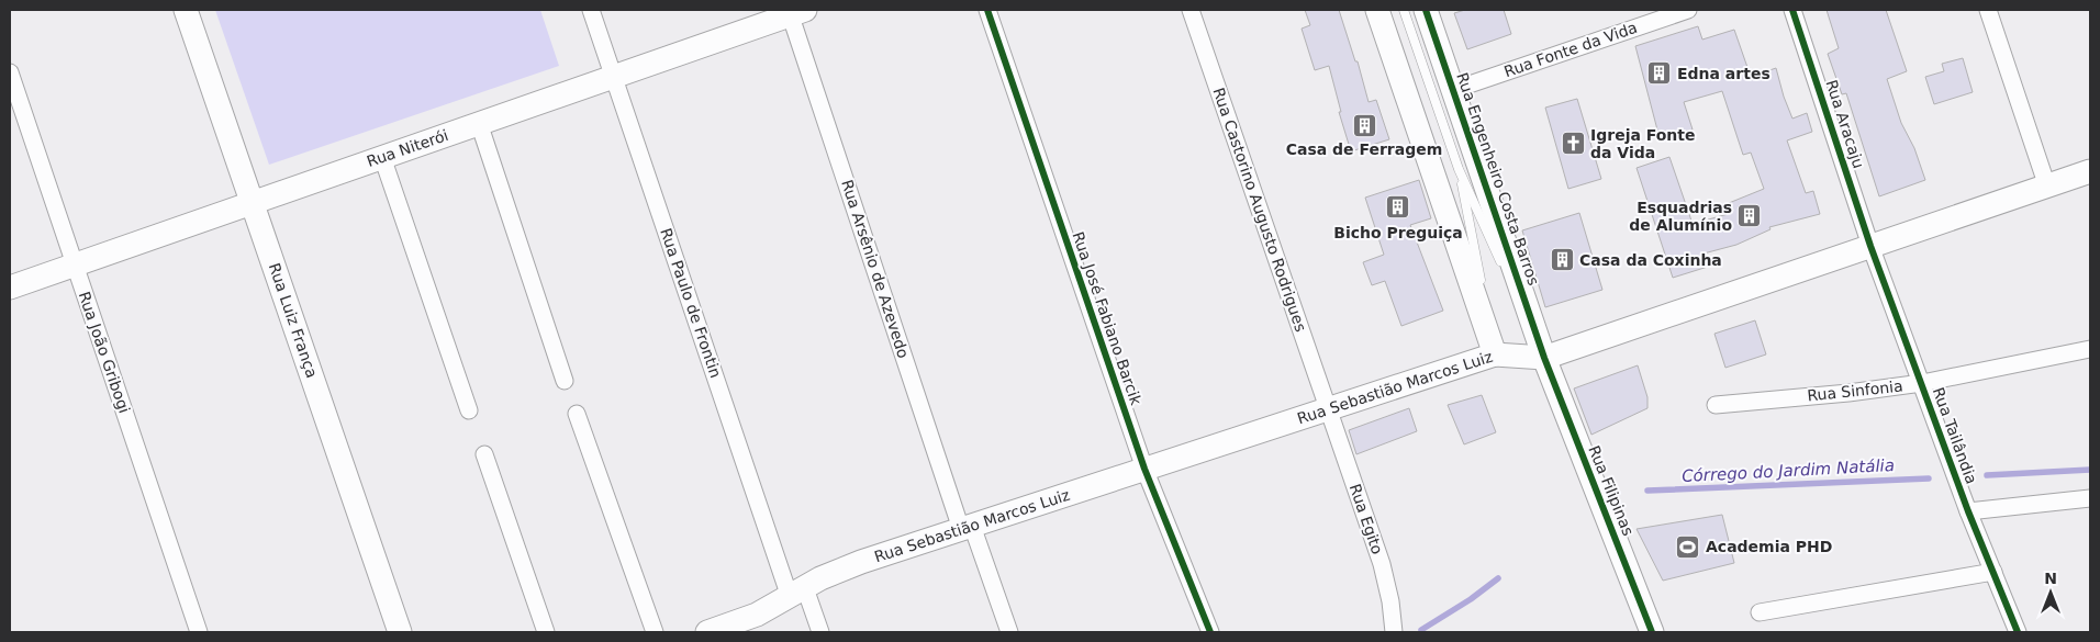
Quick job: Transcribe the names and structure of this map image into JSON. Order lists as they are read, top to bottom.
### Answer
{
  "streets": {
    "main road": [
      "Rua Niterói",
      "Rua Engenheiro Costa Barros",
      "Rua Luiz França",
      "Rua Sebastião Marcos Luiz",
      "Rua Filipinas"
    ],
    "street": [
      "Rua Fonte da Vida",
      "Rua Aracaju",
      "Rua Castorino Augusto Rodrigues",
      "Rua Arsênio de Azevedo",
      "Rua Paulo de Frontin",
      "Rua José Fabiano Barcik",
      "Rua João Gribogi",
      "Rua Sinfonia",
      "Rua Tailândia",
      "Rua Egito"
    ]
  },
  "crossings": [
    ["Rua Fonte da Vida", "Rua Engenheiro Costa Barros"],
    ["Rua Aracaju", "Rua Sebastião Marcos Luiz"],
    ["Rua Aracaju", "Rua Tailândia"],
    ["Rua Niterói", "Rua Arsênio de Azevedo"],
    ["Rua Niterói", "Rua Paulo de Frontin"],
    ["Rua Niterói", "Rua Luiz França"],
    ["Rua Niterói", "Rua João Gribogi"],
    ["Rua Engenheiro Costa Barros", "Rua Sebastião Marcos Luiz"],
    ["Rua Engenheiro Costa Barros", "Rua Filipinas"],
    ["Rua Castorino Augusto Rodrigues", "Rua Sebastião Marcos Luiz"],
    ["Rua Castorino Augusto Rodrigues", "Rua Egito"],
    ["Rua Arsênio de Azevedo", "Rua Sebastião Marcos Luiz"],
    ["Rua Paulo de Frontin", "Rua Sebastião Marcos Luiz"],
    ["Rua José Fabiano Barcik", "Rua Sebastião Marcos Luiz"],
    ["Rua Sebastião Marcos Luiz", "Rua Tailândia"],
    ["Rua Sebastião Marcos Luiz", "Rua Filipinas"],
    ["Rua Sebastião Marcos Luiz", "Rua Egito"],
    ["Rua Sinfonia", "Rua Tailândia"]
  ],
  "water": ["Córrego do Jardim Natália"],
  "places": {
    "building": [
      "Edna artes",
      "Casa de Ferragem",
      "Bicho Preguiça",
      "Esquadrias de Alumínio",
      "Casa da Coxinha"
    ],
    "church": ["Igreja Fonte da Vida"],
    "sports": ["Academia PHD"]
  },
  "north": "top"
}
